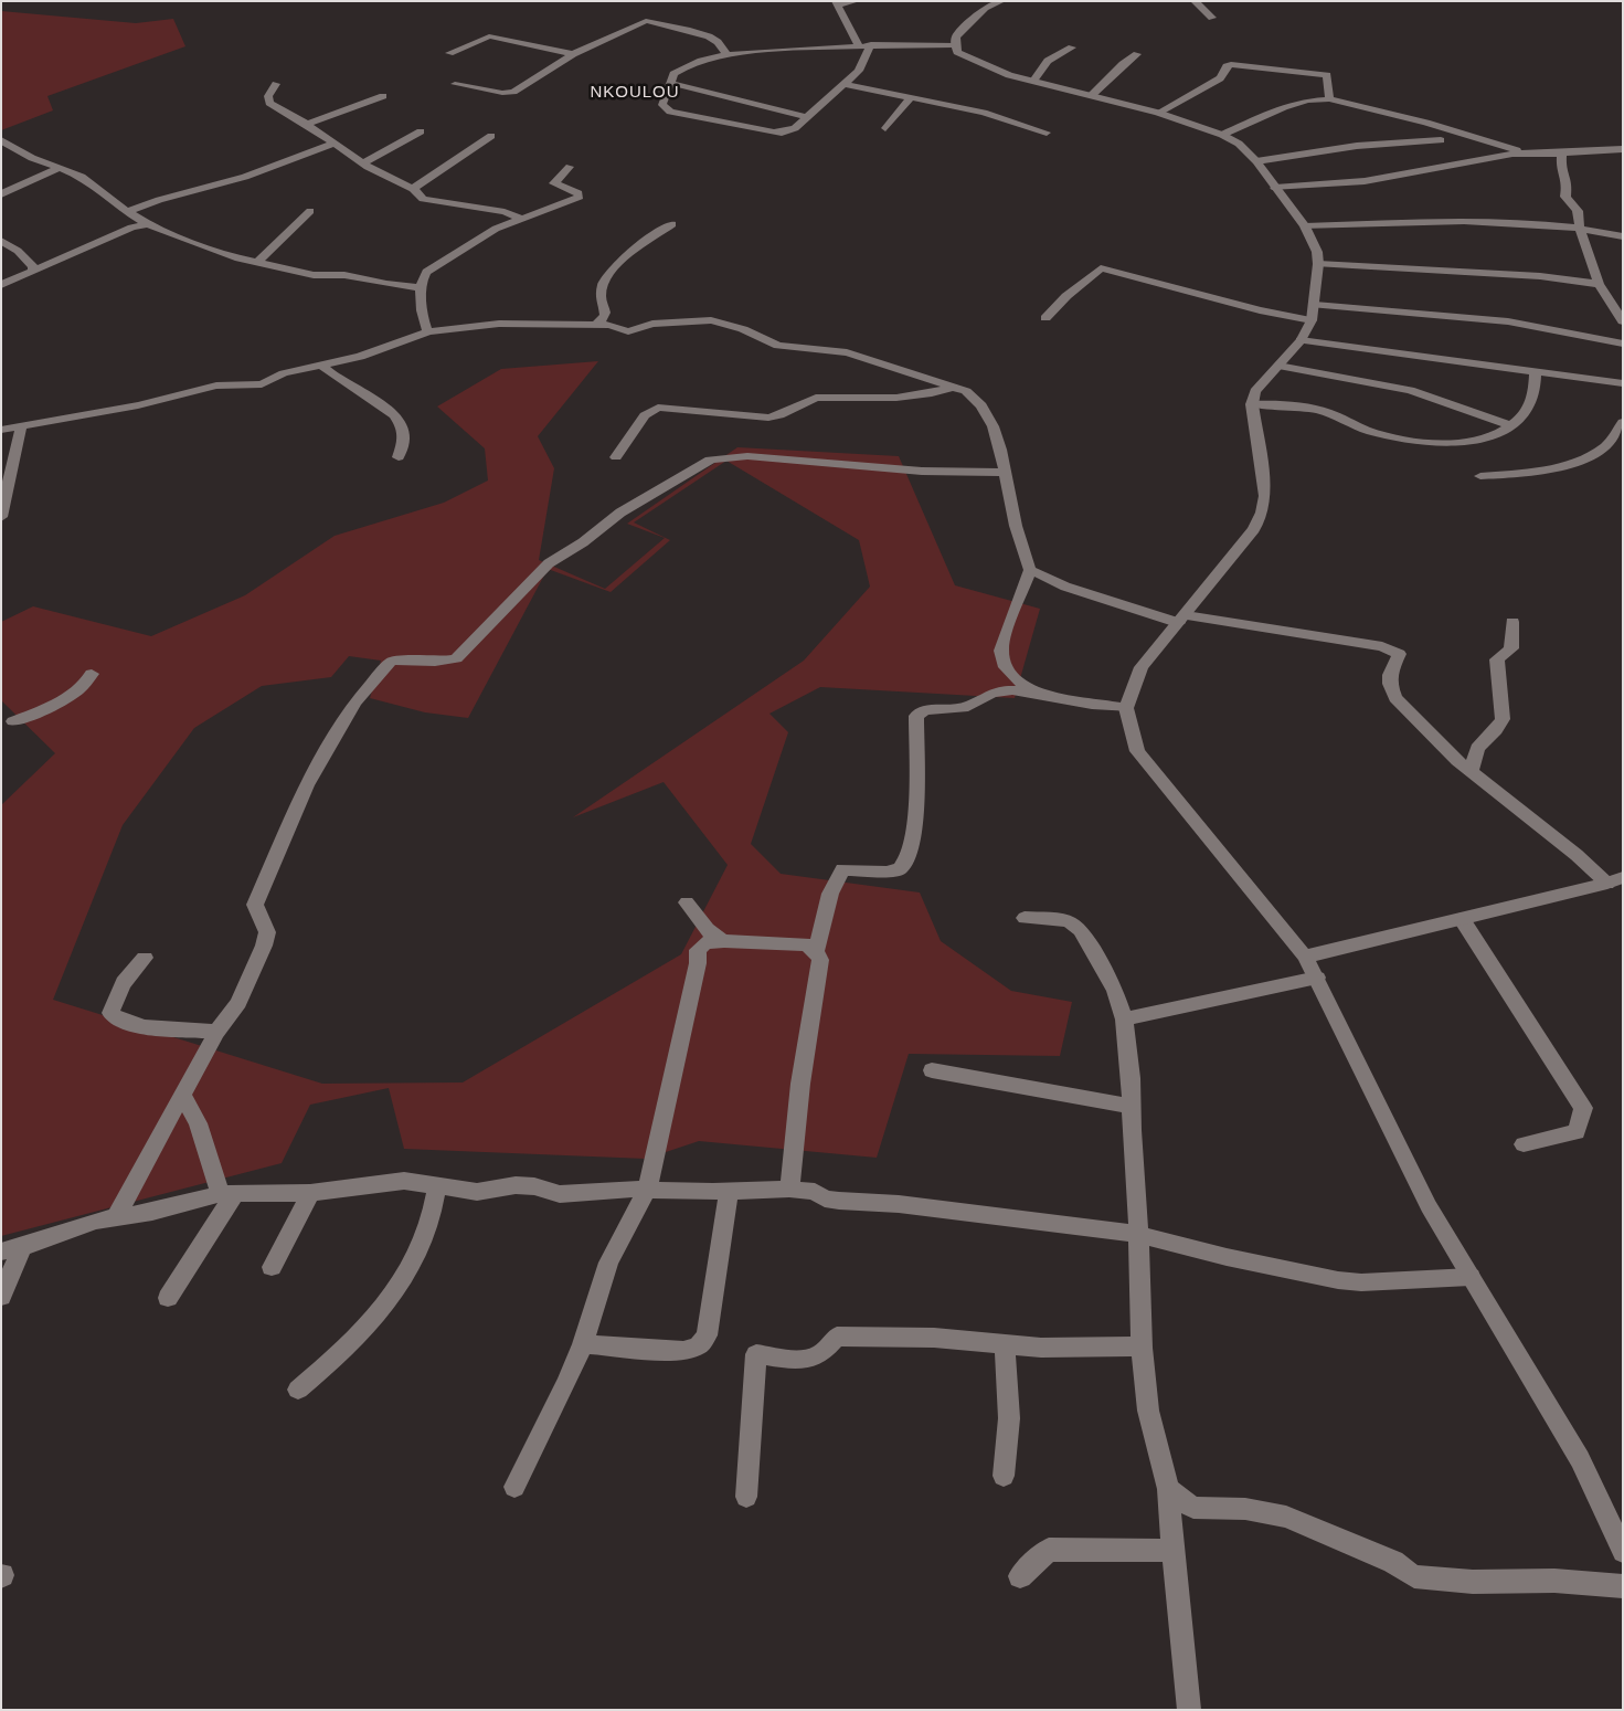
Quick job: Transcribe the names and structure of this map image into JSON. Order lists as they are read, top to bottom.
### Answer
{
  "districts": ["NKOULOU"]
}
